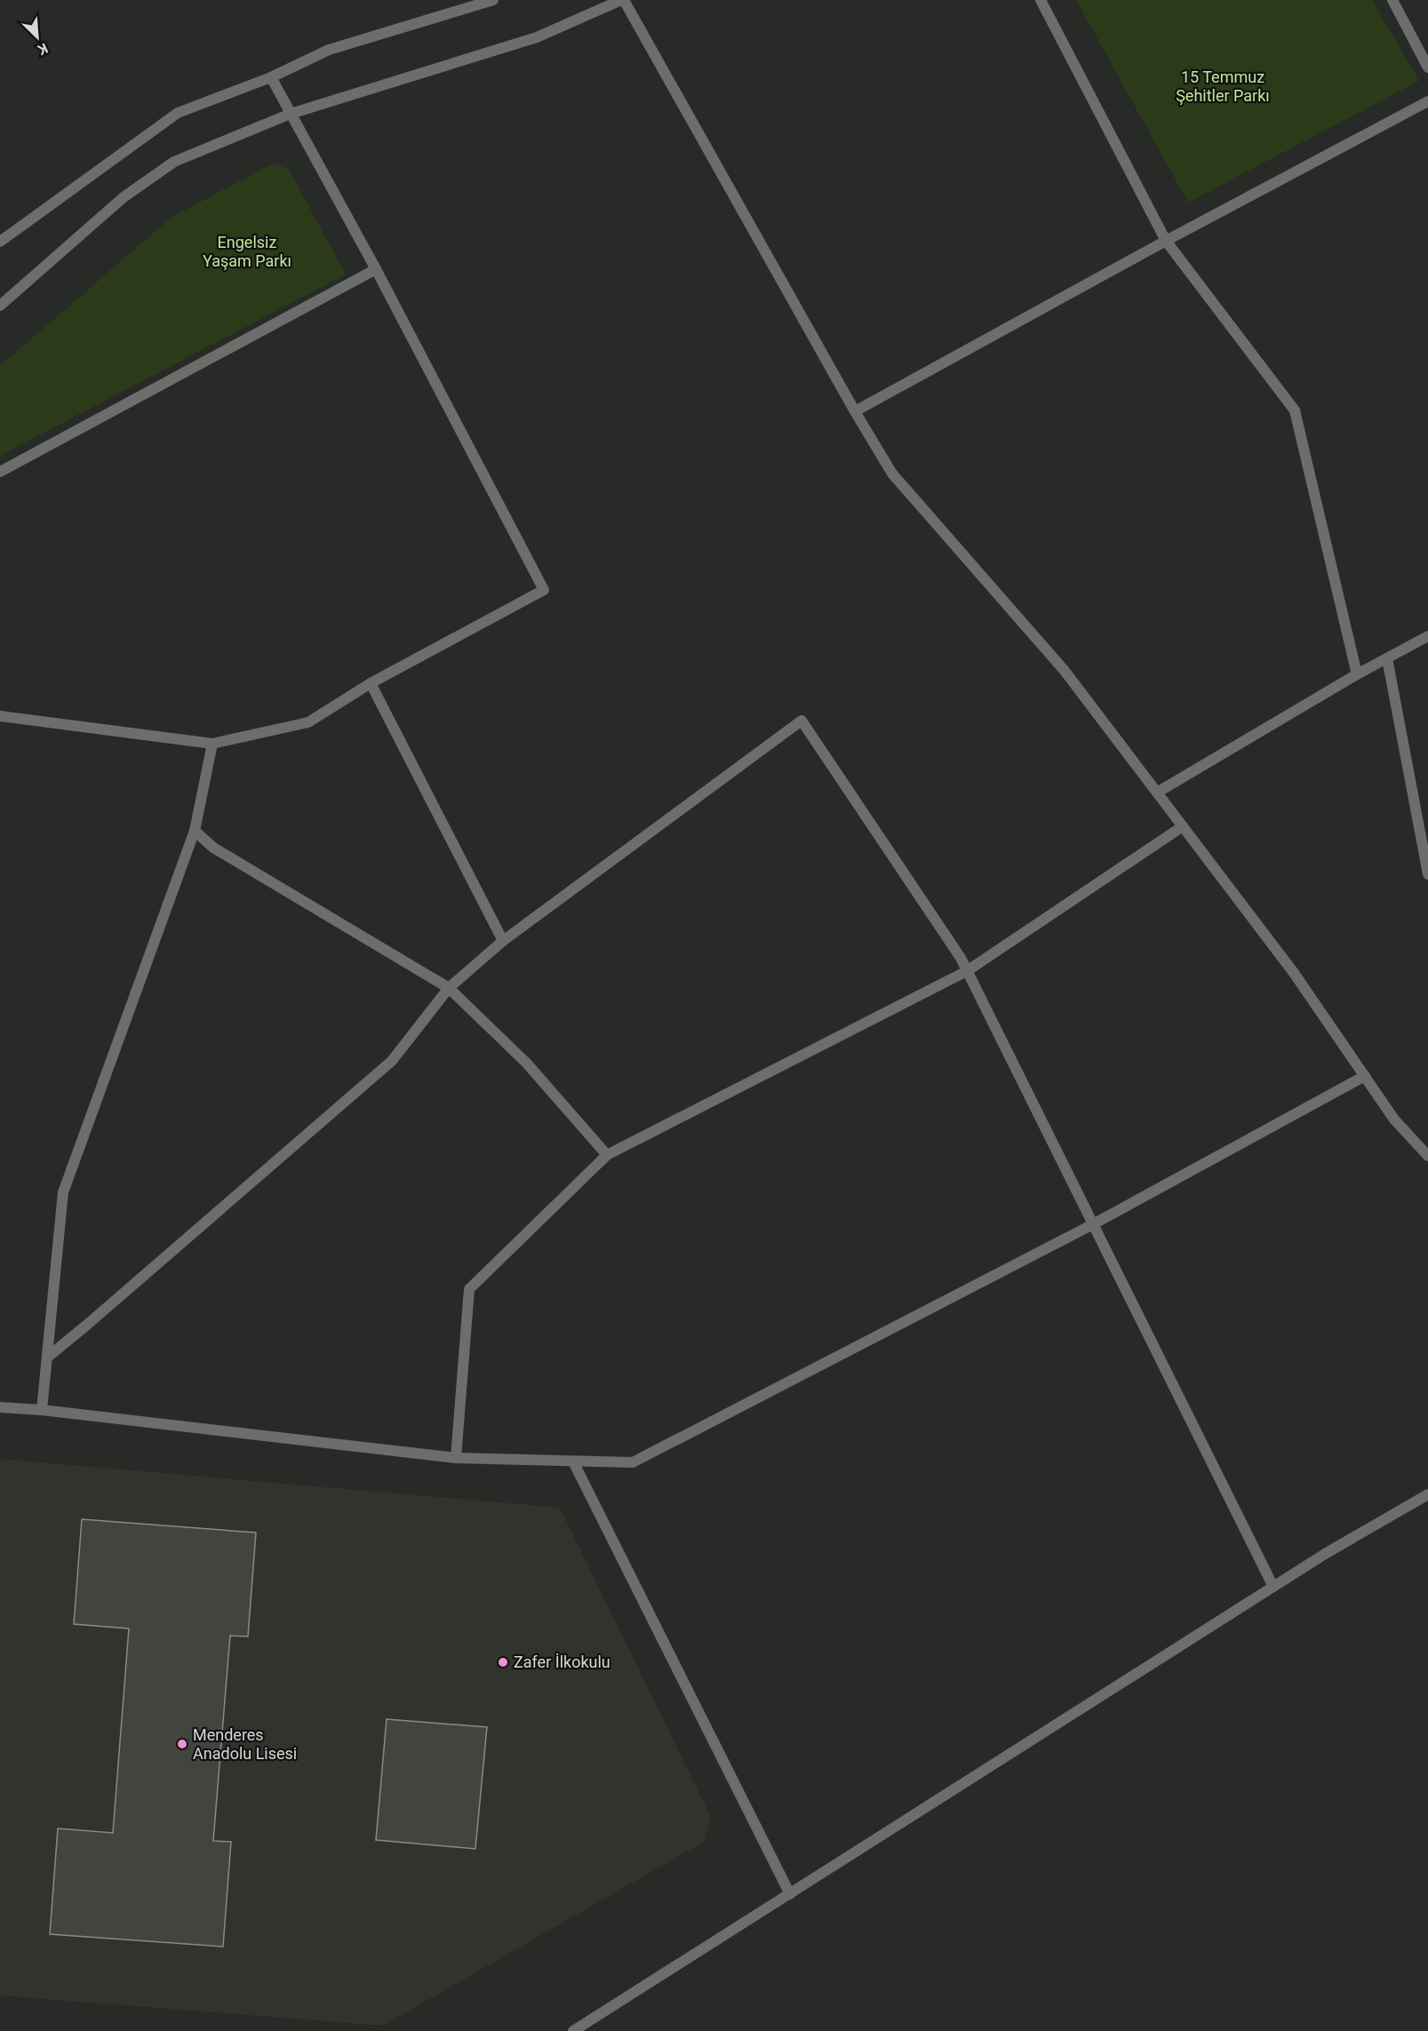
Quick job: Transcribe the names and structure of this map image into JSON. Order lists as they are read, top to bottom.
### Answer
{
  "parks": ["15 Temmuz Şehitler Parkı", "Engelsiz Yaşam Parkı"],
  "places": ["Zafer İlkokulu", "Menderes Anadolu Lisesi"],
  "north": "bottom right"
}
